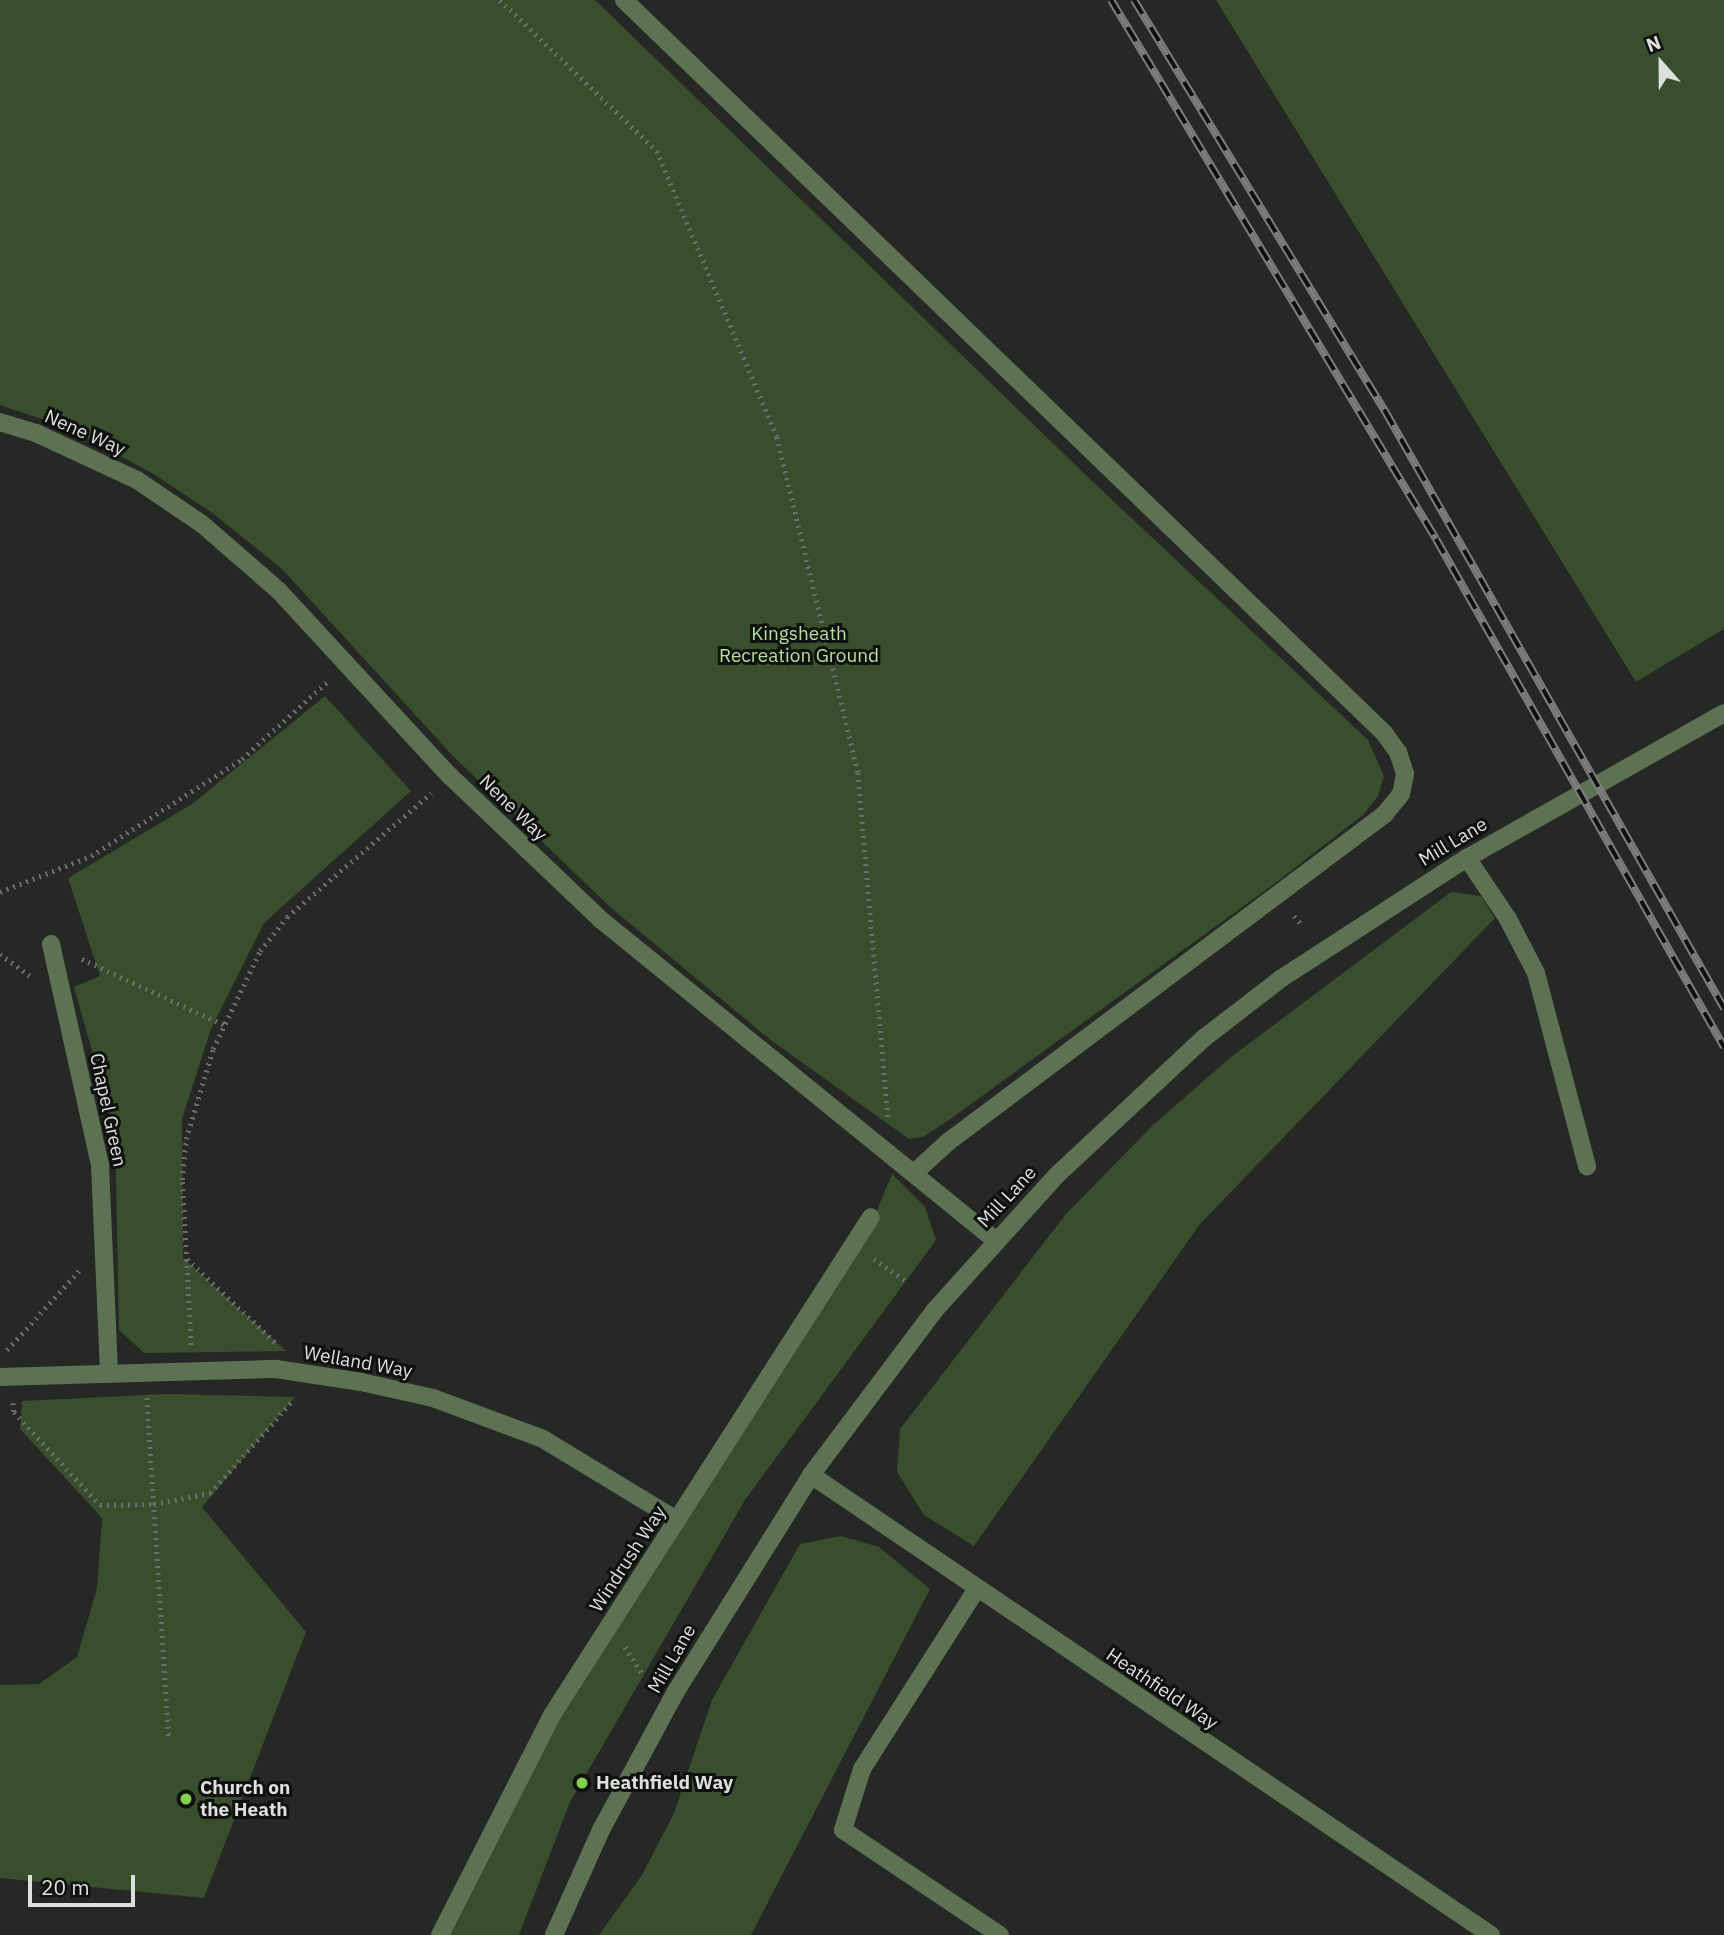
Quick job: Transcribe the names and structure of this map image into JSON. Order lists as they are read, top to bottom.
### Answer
{
  "streets": {
    "street": [
      "Nene Way",
      "Mill Lane",
      "Chapel Green",
      "Welland Way",
      "Windrush Way",
      "Heathfield Way"
    ]
  },
  "crossings": [
    ["Nene Way", "Mill Lane"],
    ["Mill Lane", "Heathfield Way"],
    ["Chapel Green", "Welland Way"],
    ["Welland Way", "Windrush Way"]
  ],
  "parks": ["Kingsheath Recreation Ground"],
  "places": ["Heathfield Way", "Church on the Heath"],
  "scale_bar": "20 m",
  "north": "top"
}
